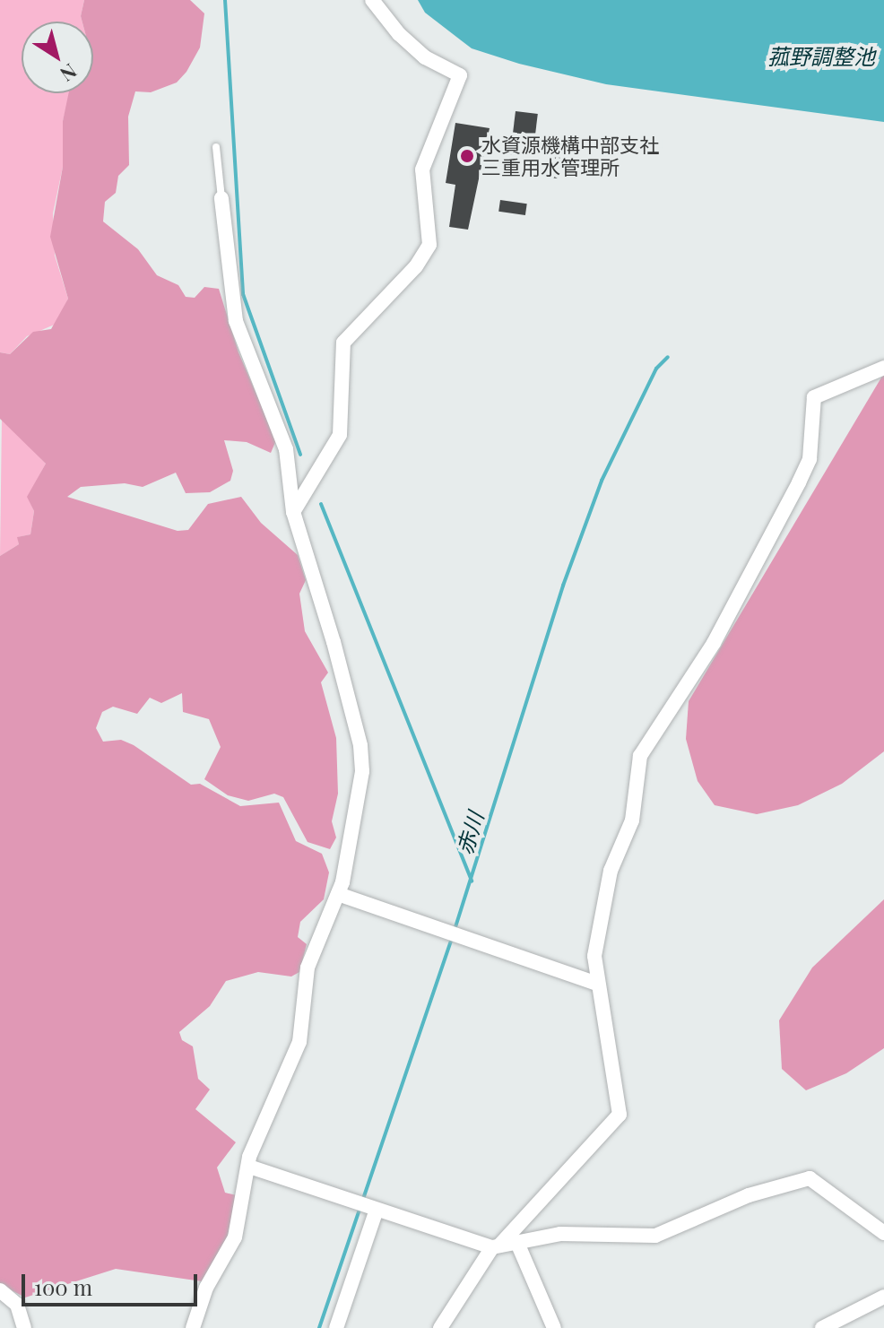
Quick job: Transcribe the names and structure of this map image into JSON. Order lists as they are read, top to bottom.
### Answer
{
  "water": ["菰野調整池", "赤川"],
  "places": ["水資源機構中部支社 三重用水管理所"],
  "scale_bar": "100 m",
  "north": "bottom right"
}
